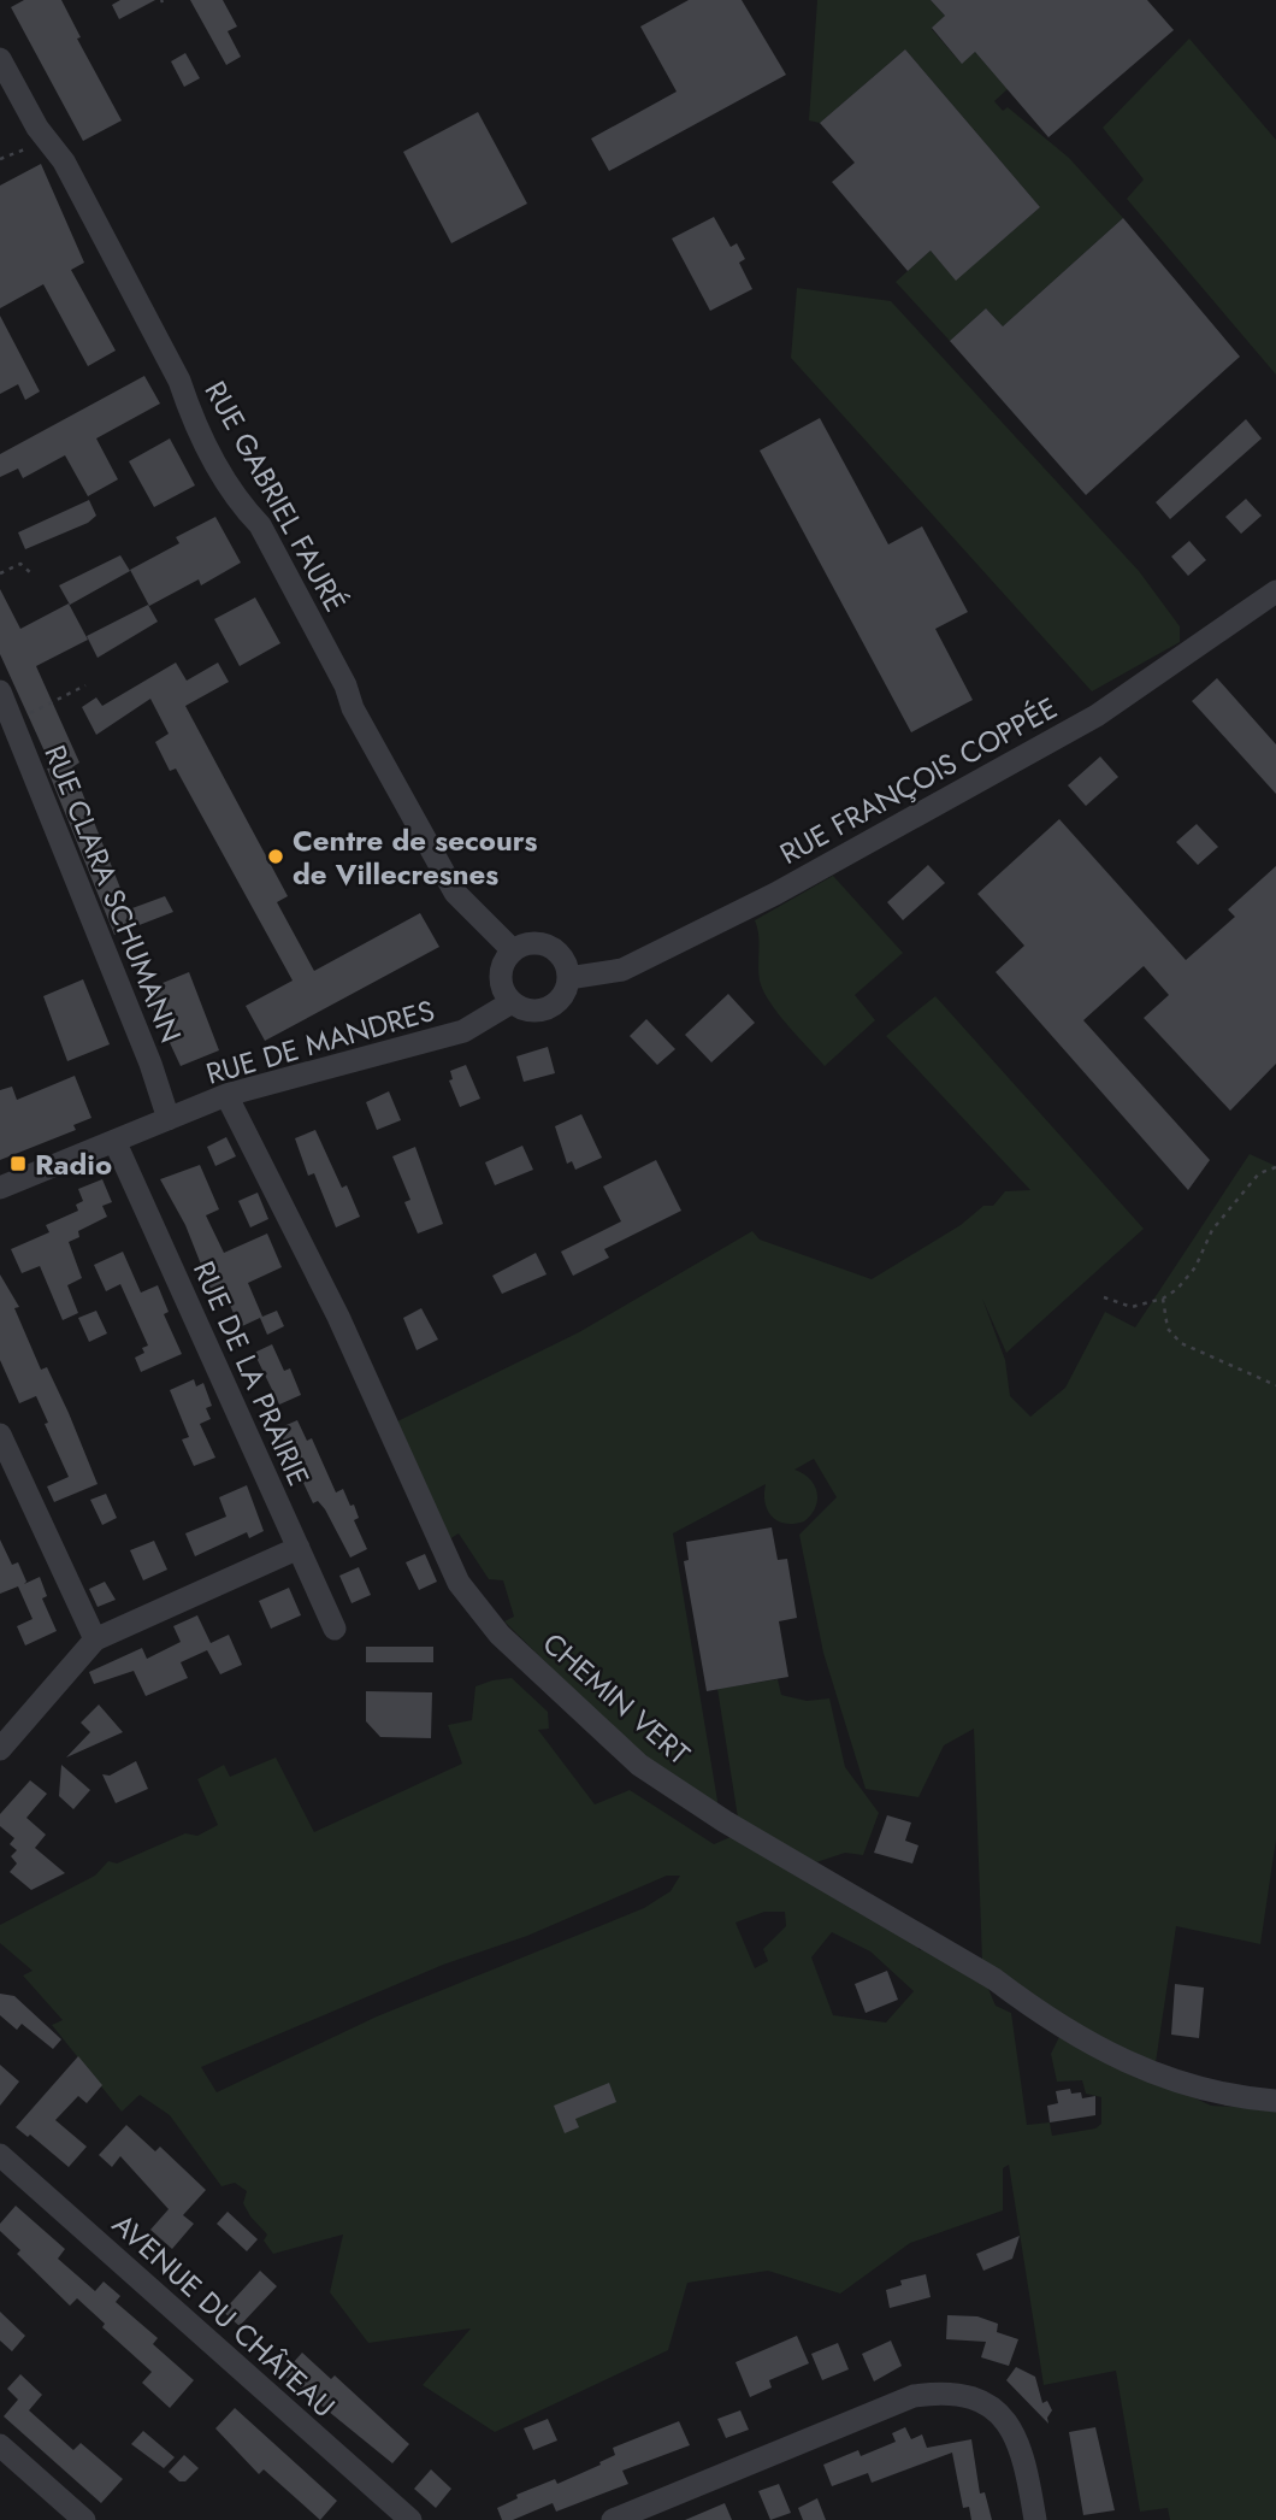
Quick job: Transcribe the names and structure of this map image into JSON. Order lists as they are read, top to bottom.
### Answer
{
  "streets": {
    "street": [
      "RUE GABRIEL FAURÉ",
      "RUE FRANÇOIS COPPÉE",
      "RUE CLARA SCHUMANN",
      "RUE DE MANDRES",
      "RUE DE LA PRAIRIE",
      "CHEMIN VERT",
      "AVENUE DU CHÂTEAU"
    ]
  },
  "crossings": [
    ["RUE GABRIEL FAURÉ", "RUE FRANÇOIS COPPÉE"],
    ["RUE GABRIEL FAURÉ", "RUE DE MANDRES"],
    ["RUE FRANÇOIS COPPÉE", "RUE DE MANDRES"],
    ["RUE CLARA SCHUMANN", "RUE DE MANDRES"],
    ["RUE DE MANDRES", "RUE DE LA PRAIRIE"],
    ["RUE DE MANDRES", "CHEMIN VERT"]
  ],
  "places": {
    "other": ["Centre de secours de Villecresnes"],
    "transit": ["Radio"]
  }
}
